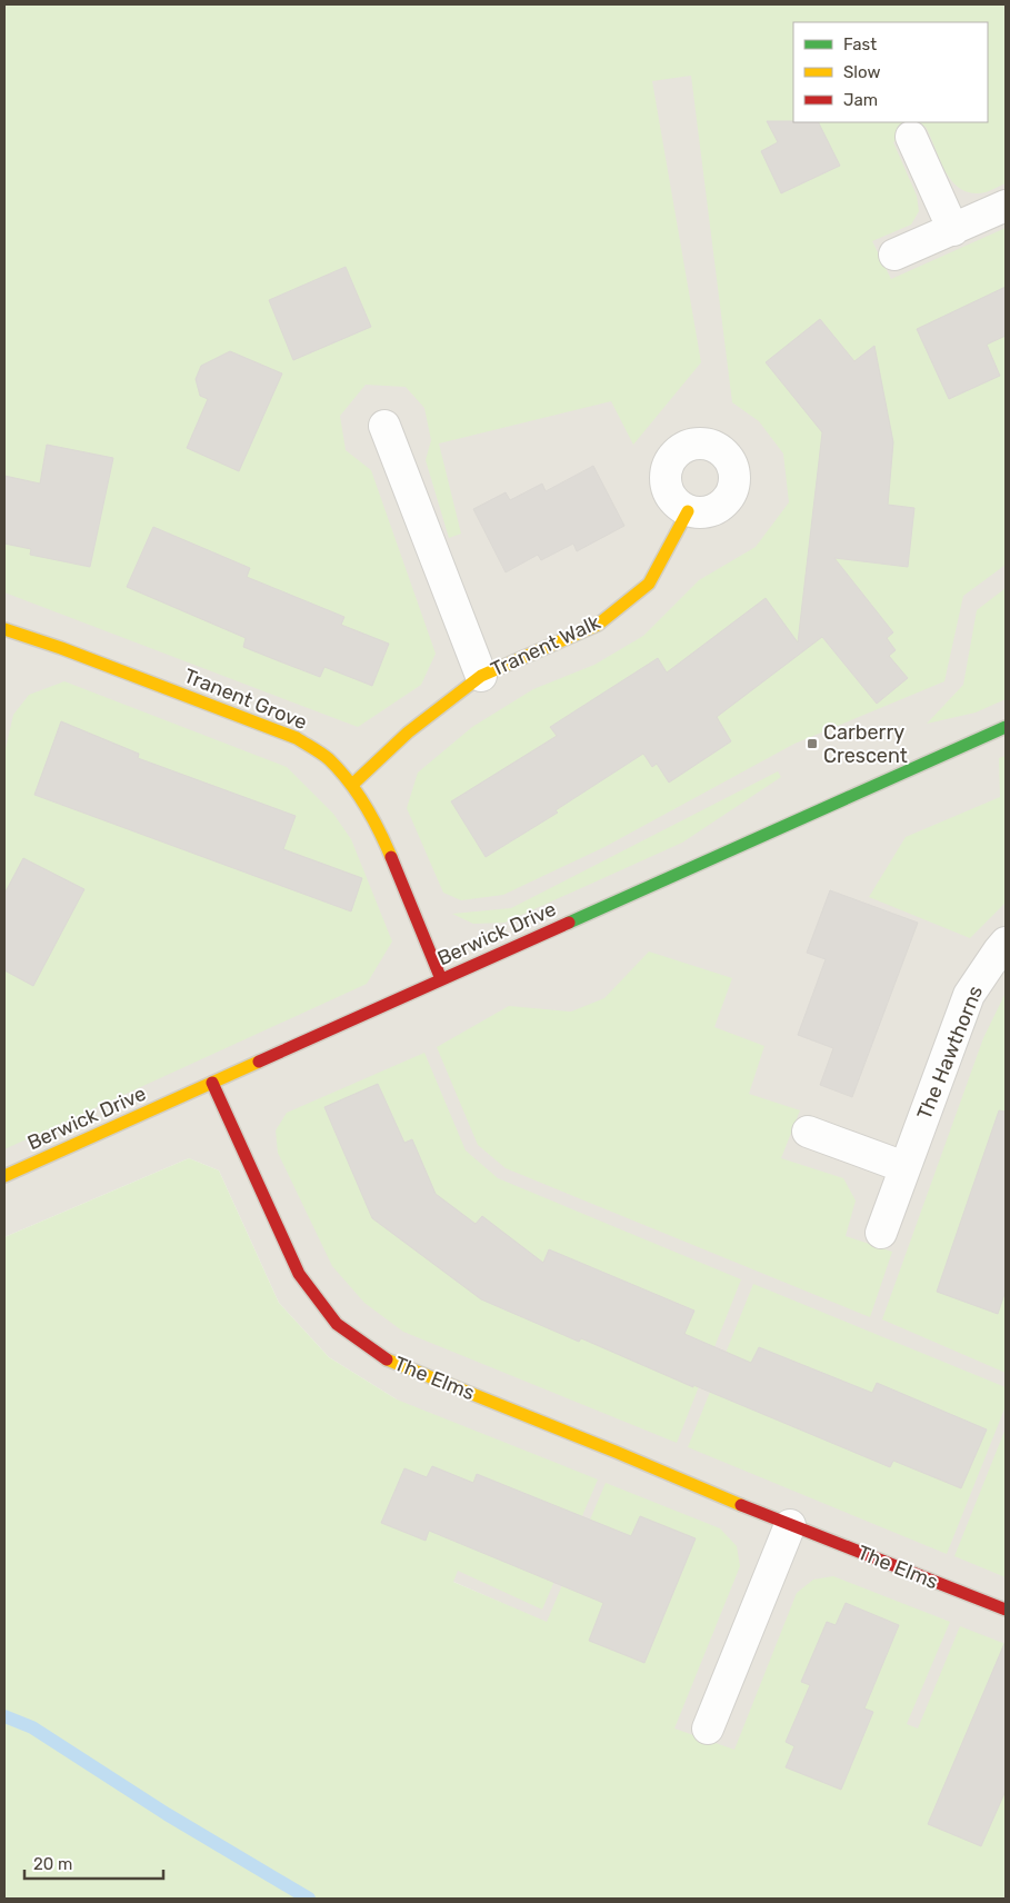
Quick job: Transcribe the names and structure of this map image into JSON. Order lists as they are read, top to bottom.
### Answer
{
  "streets": {
    "street": [
      "Tranent Walk",
      "Tranent Grove",
      "Berwick Drive",
      "The Hawthorns",
      "The Elms"
    ]
  },
  "crossings": [
    ["Tranent Walk", "Tranent Grove"],
    ["Tranent Grove", "Berwick Drive"],
    ["Berwick Drive", "The Elms"]
  ],
  "places": {
    "transit": ["Carberry Crescent"]
  },
  "legend": ["Fast", "Slow", "Jam"],
  "scale_bar": "20 m"
}
